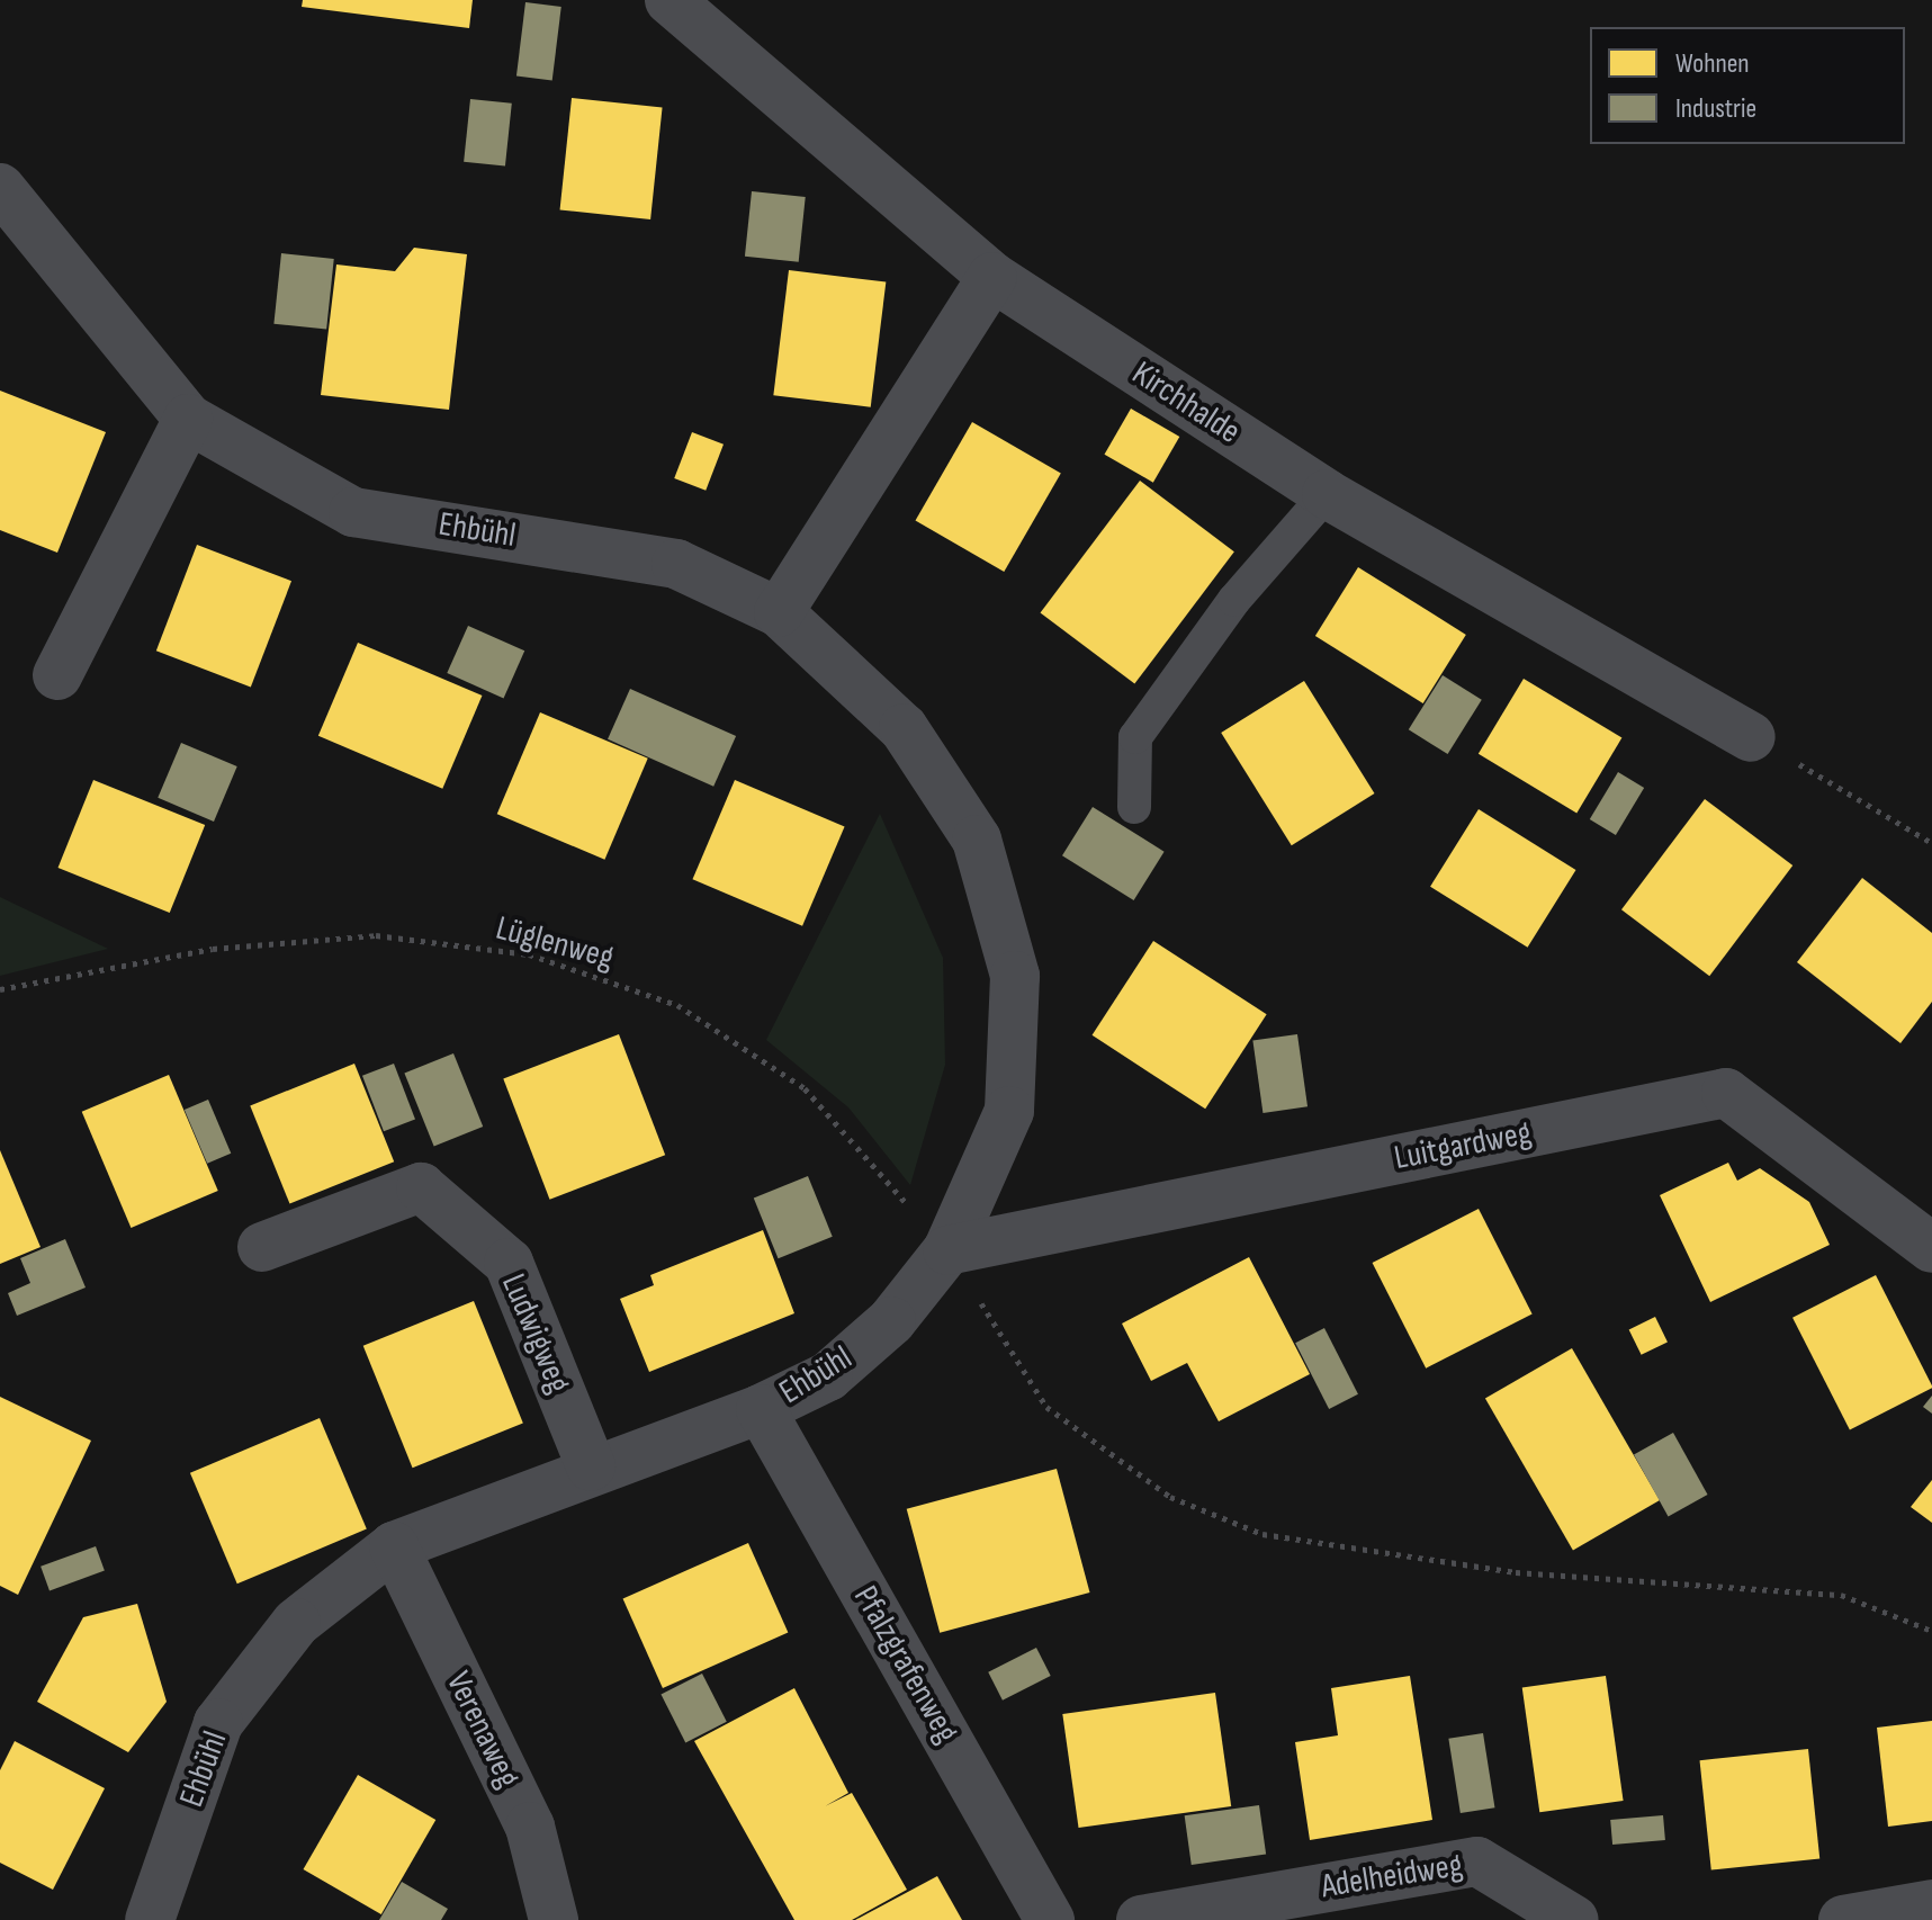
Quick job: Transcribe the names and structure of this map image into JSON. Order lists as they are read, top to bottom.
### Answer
{
  "streets": {
    "street": [
      "Kirchhalde",
      "Ehbühl",
      "Luitgardweg",
      "Ludwigweg",
      "Pfalzgrafenweg",
      "Verenaweg",
      "Adelheidweg"
    ],
    "path": ["Lüglenweg"]
  },
  "crossings": [
    ["Ehbühl", "Lüglenweg"],
    ["Ehbühl", "Luitgardweg"],
    ["Ehbühl", "Ludwigweg"],
    ["Ehbühl", "Pfalzgrafenweg"],
    ["Ehbühl", "Verenaweg"],
    ["Lüglenweg", "Luitgardweg"]
  ],
  "legend": ["Wohnen", "Industrie"]
}
